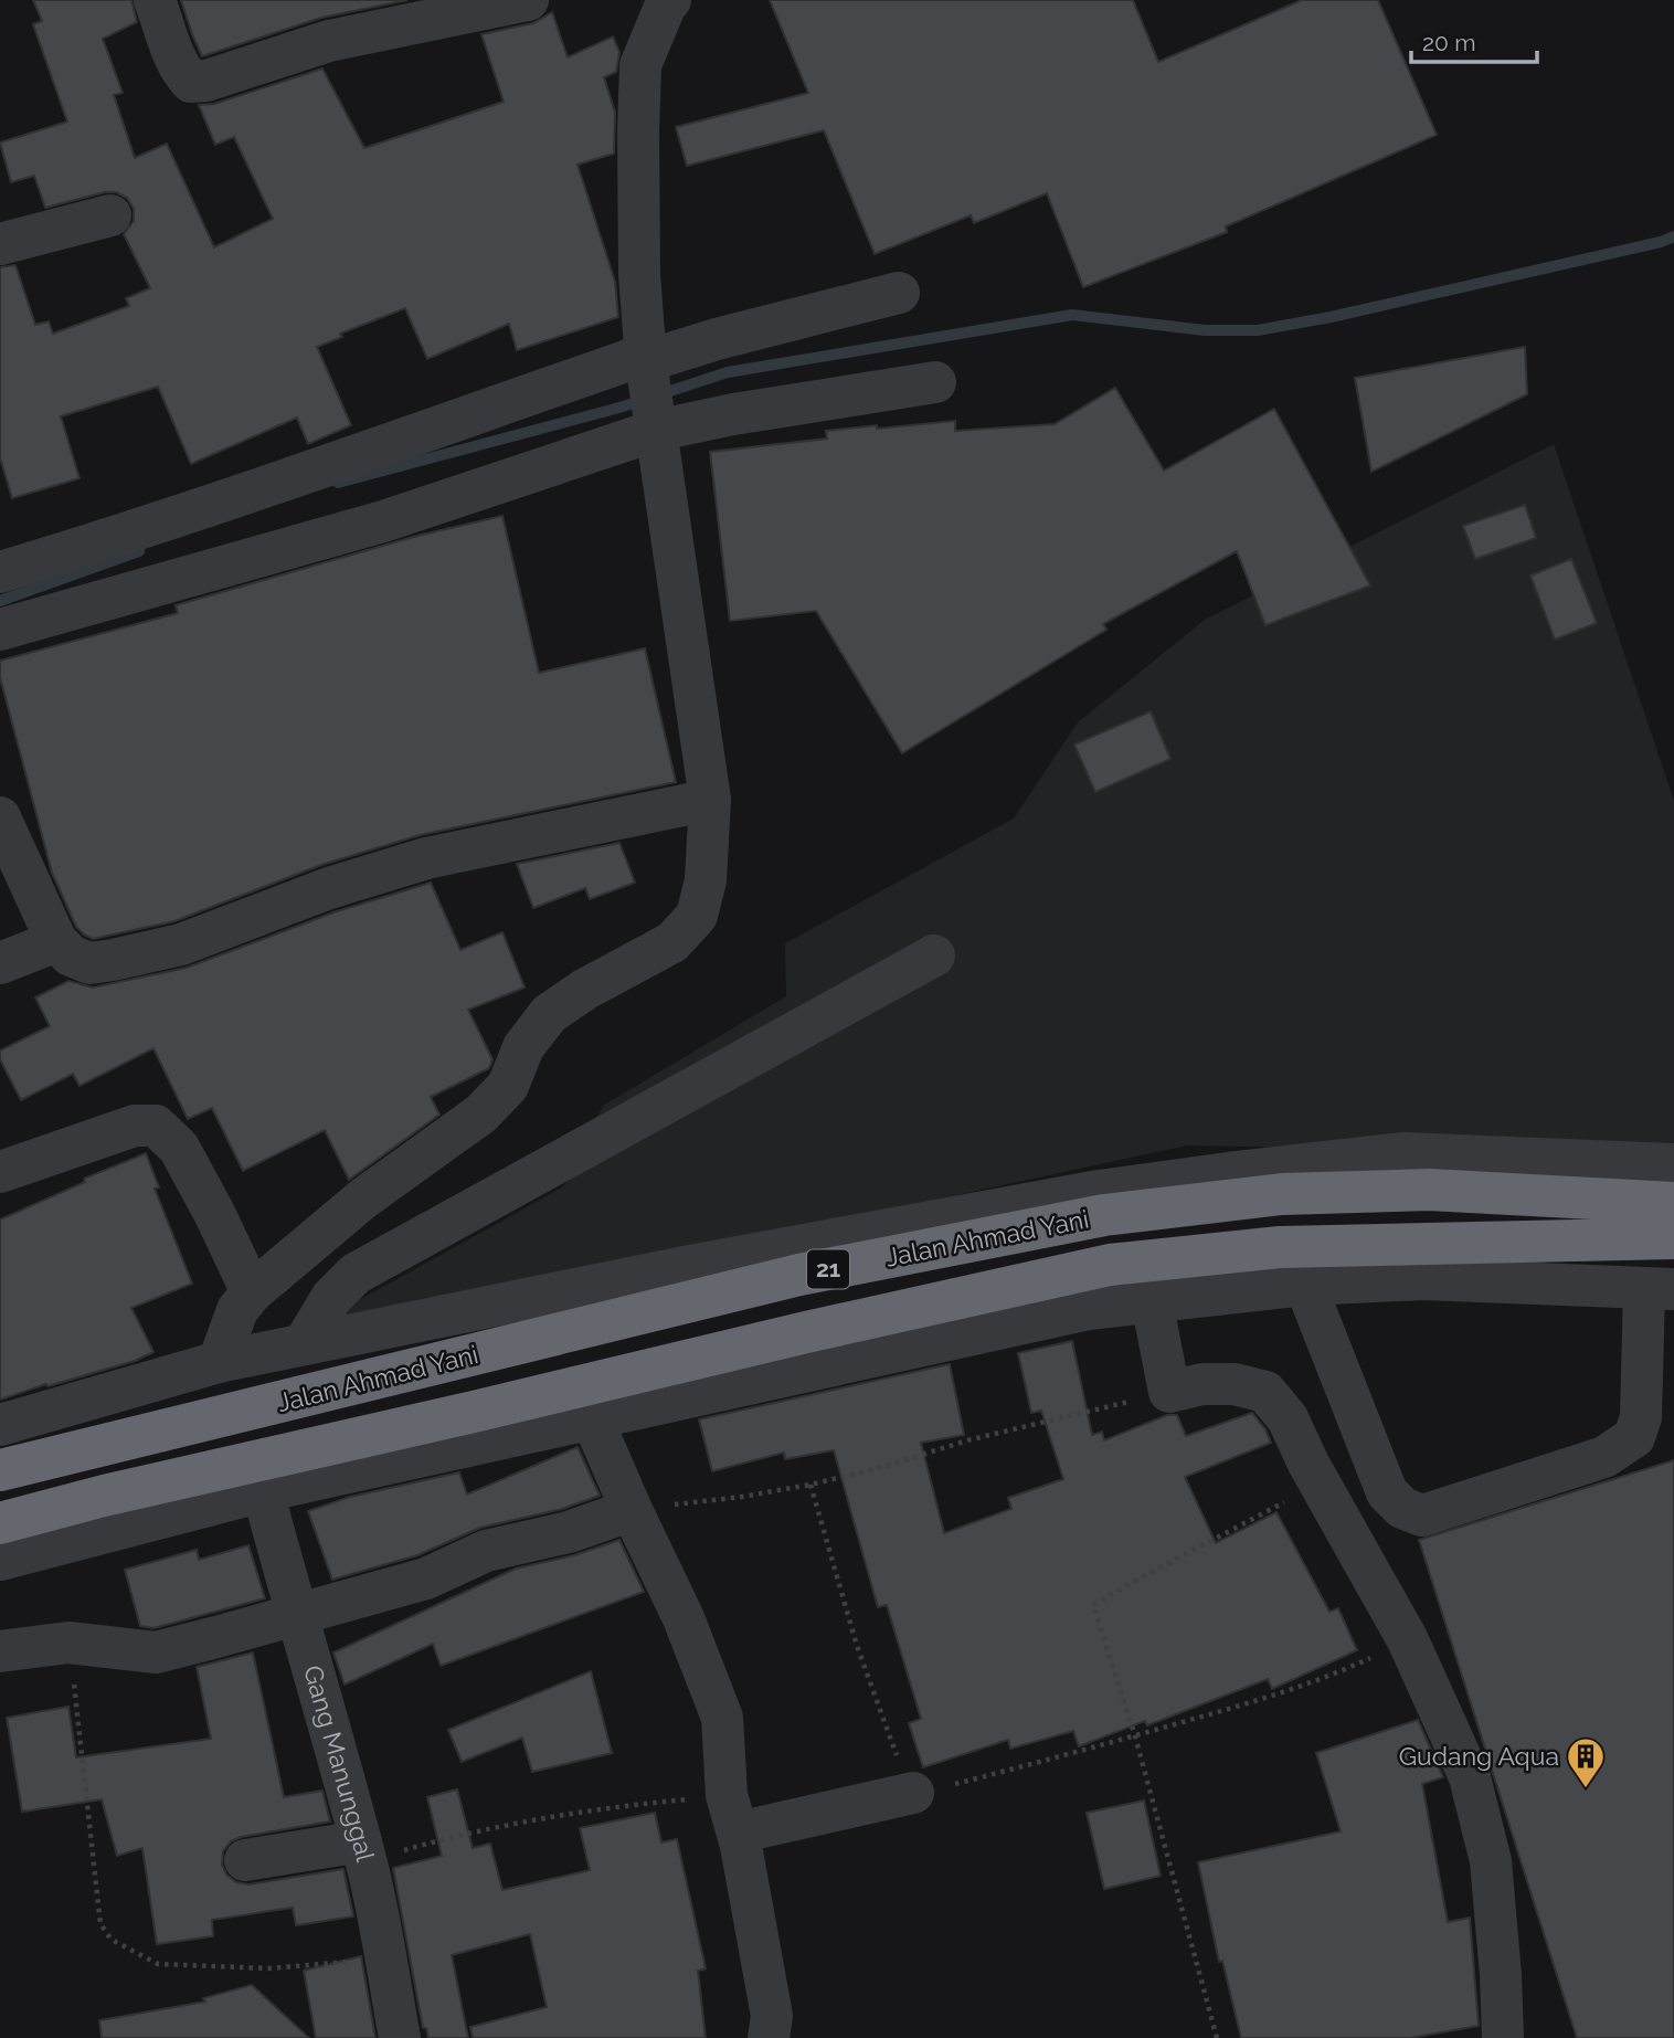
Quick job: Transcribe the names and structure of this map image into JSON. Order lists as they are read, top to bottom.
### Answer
{
  "streets": {
    "highway": ["Jalan Ahmad Yani", "21"],
    "street": ["Gang Manunggal"]
  },
  "places": {
    "building": ["Gudang Aqua"]
  },
  "scale_bar": "20 m"
}
